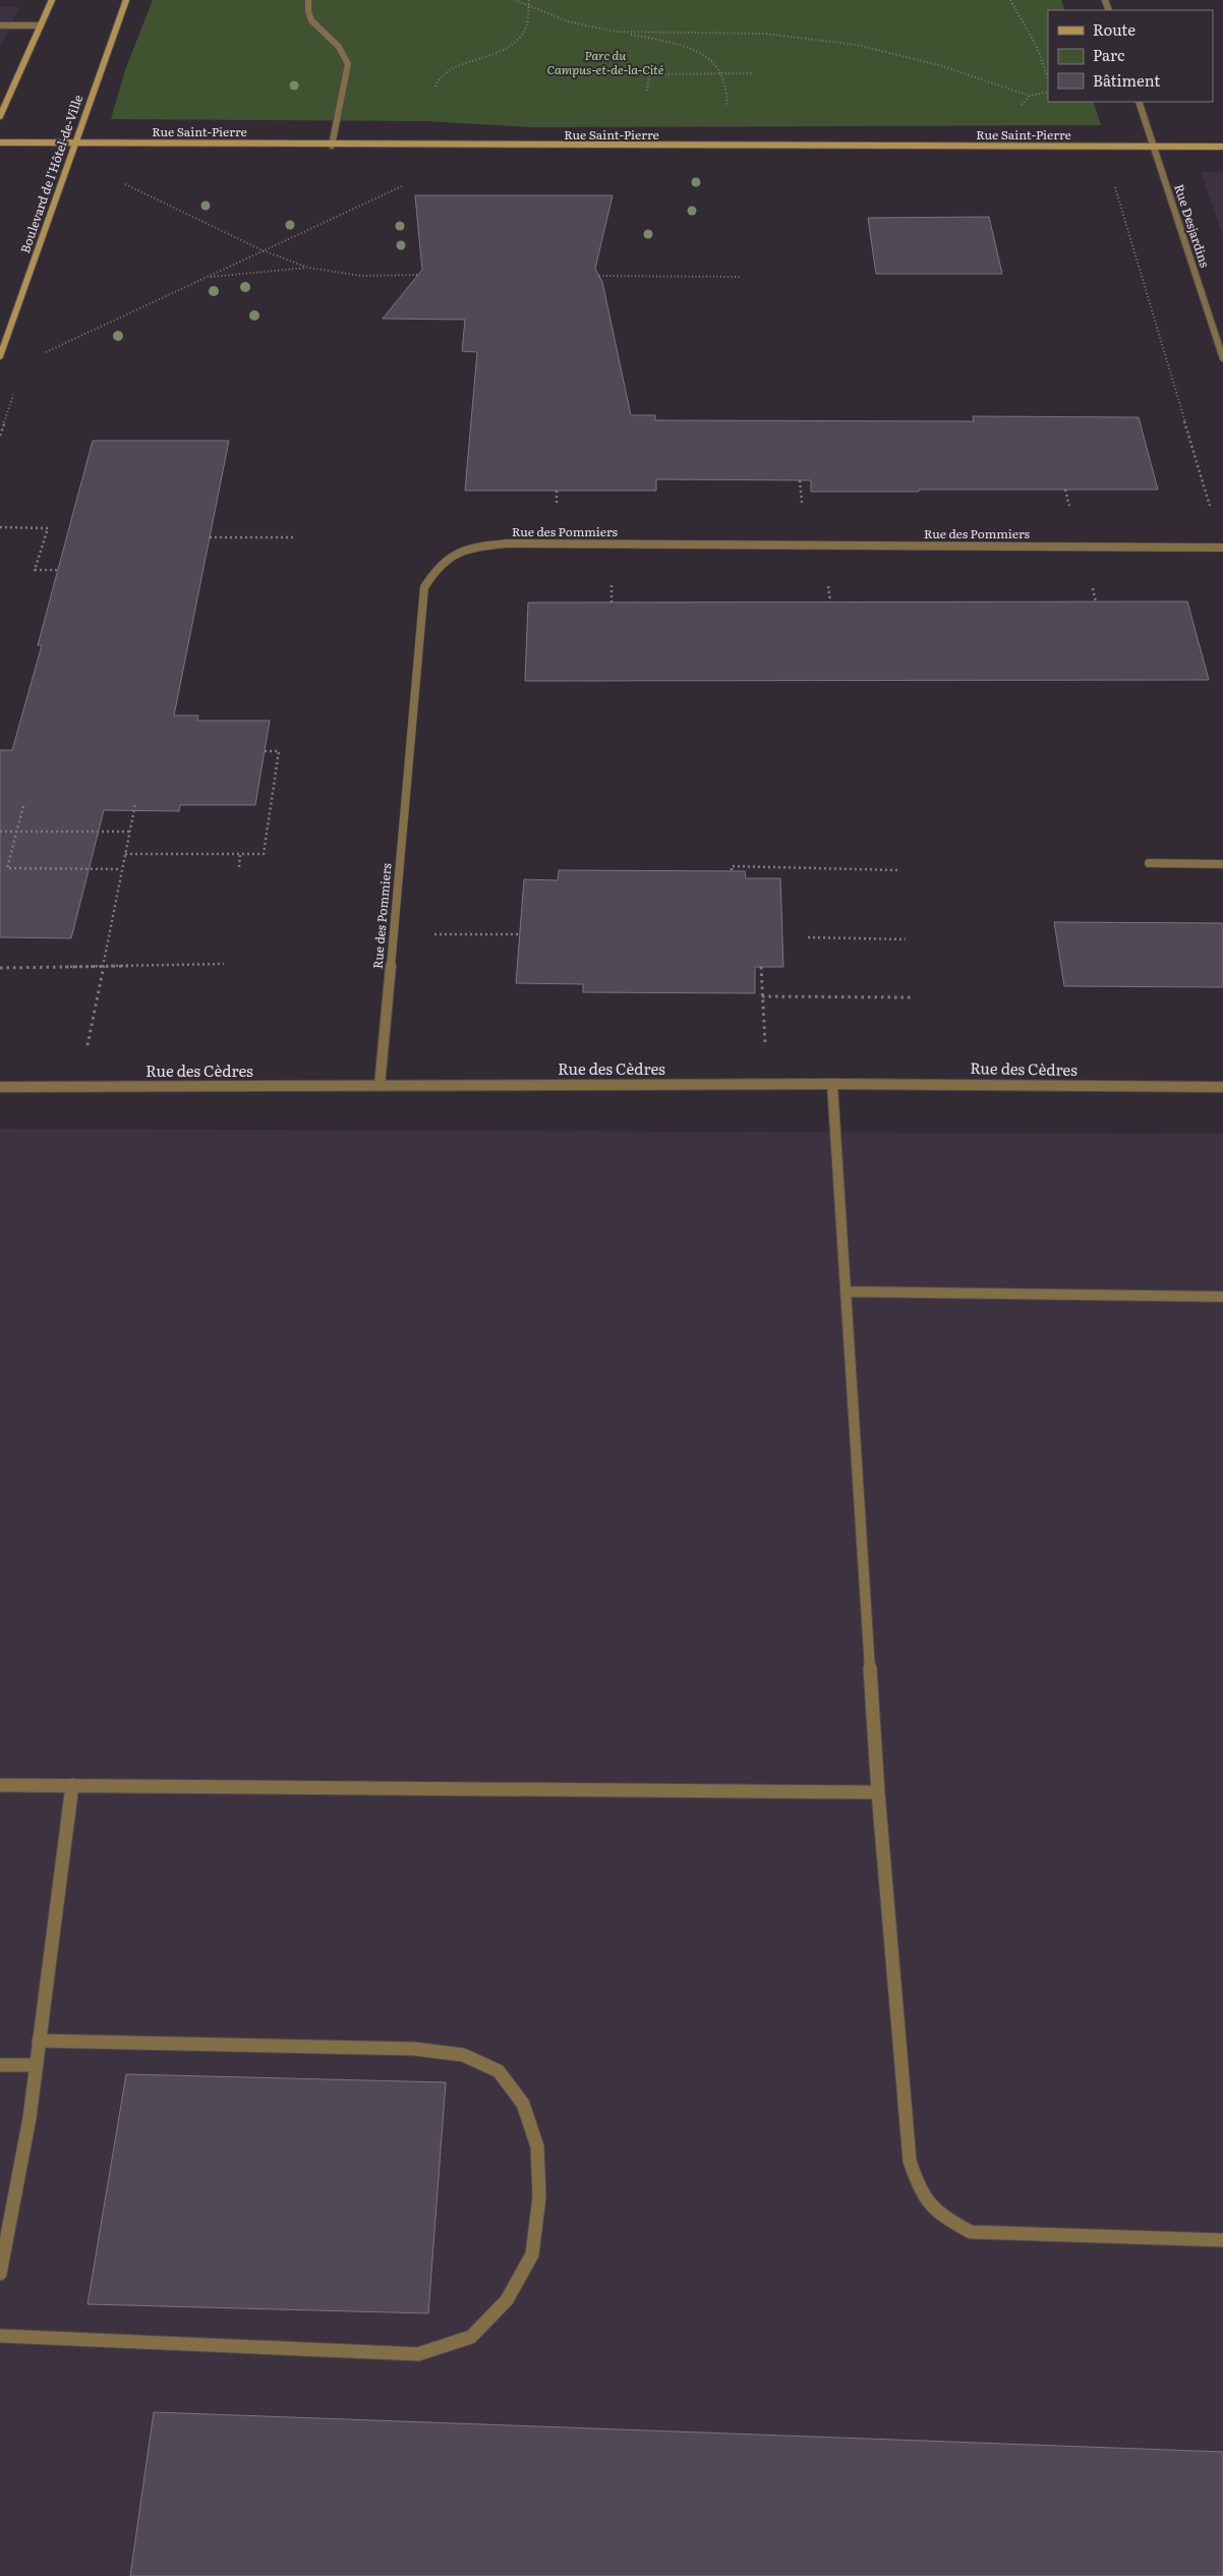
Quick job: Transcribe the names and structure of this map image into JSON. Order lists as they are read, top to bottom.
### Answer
{
  "streets": {
    "street": [
      "Rue Saint-Pierre",
      "Boulevard de l'Hôtel-de-Ville",
      "Rue Desjardins",
      "Rue des Pommiers",
      "Rue des Cèdres"
    ]
  },
  "crossings": [
    ["Rue Saint-Pierre", "Boulevard de l'Hôtel-de-Ville"],
    ["Rue Saint-Pierre", "Rue Desjardins"],
    ["Rue des Pommiers", "Rue des Cèdres"]
  ],
  "parks": ["Parc du Campus-et-de-la-Cité"],
  "legend": ["Route", "Parc", "Bâtiment"]
}
